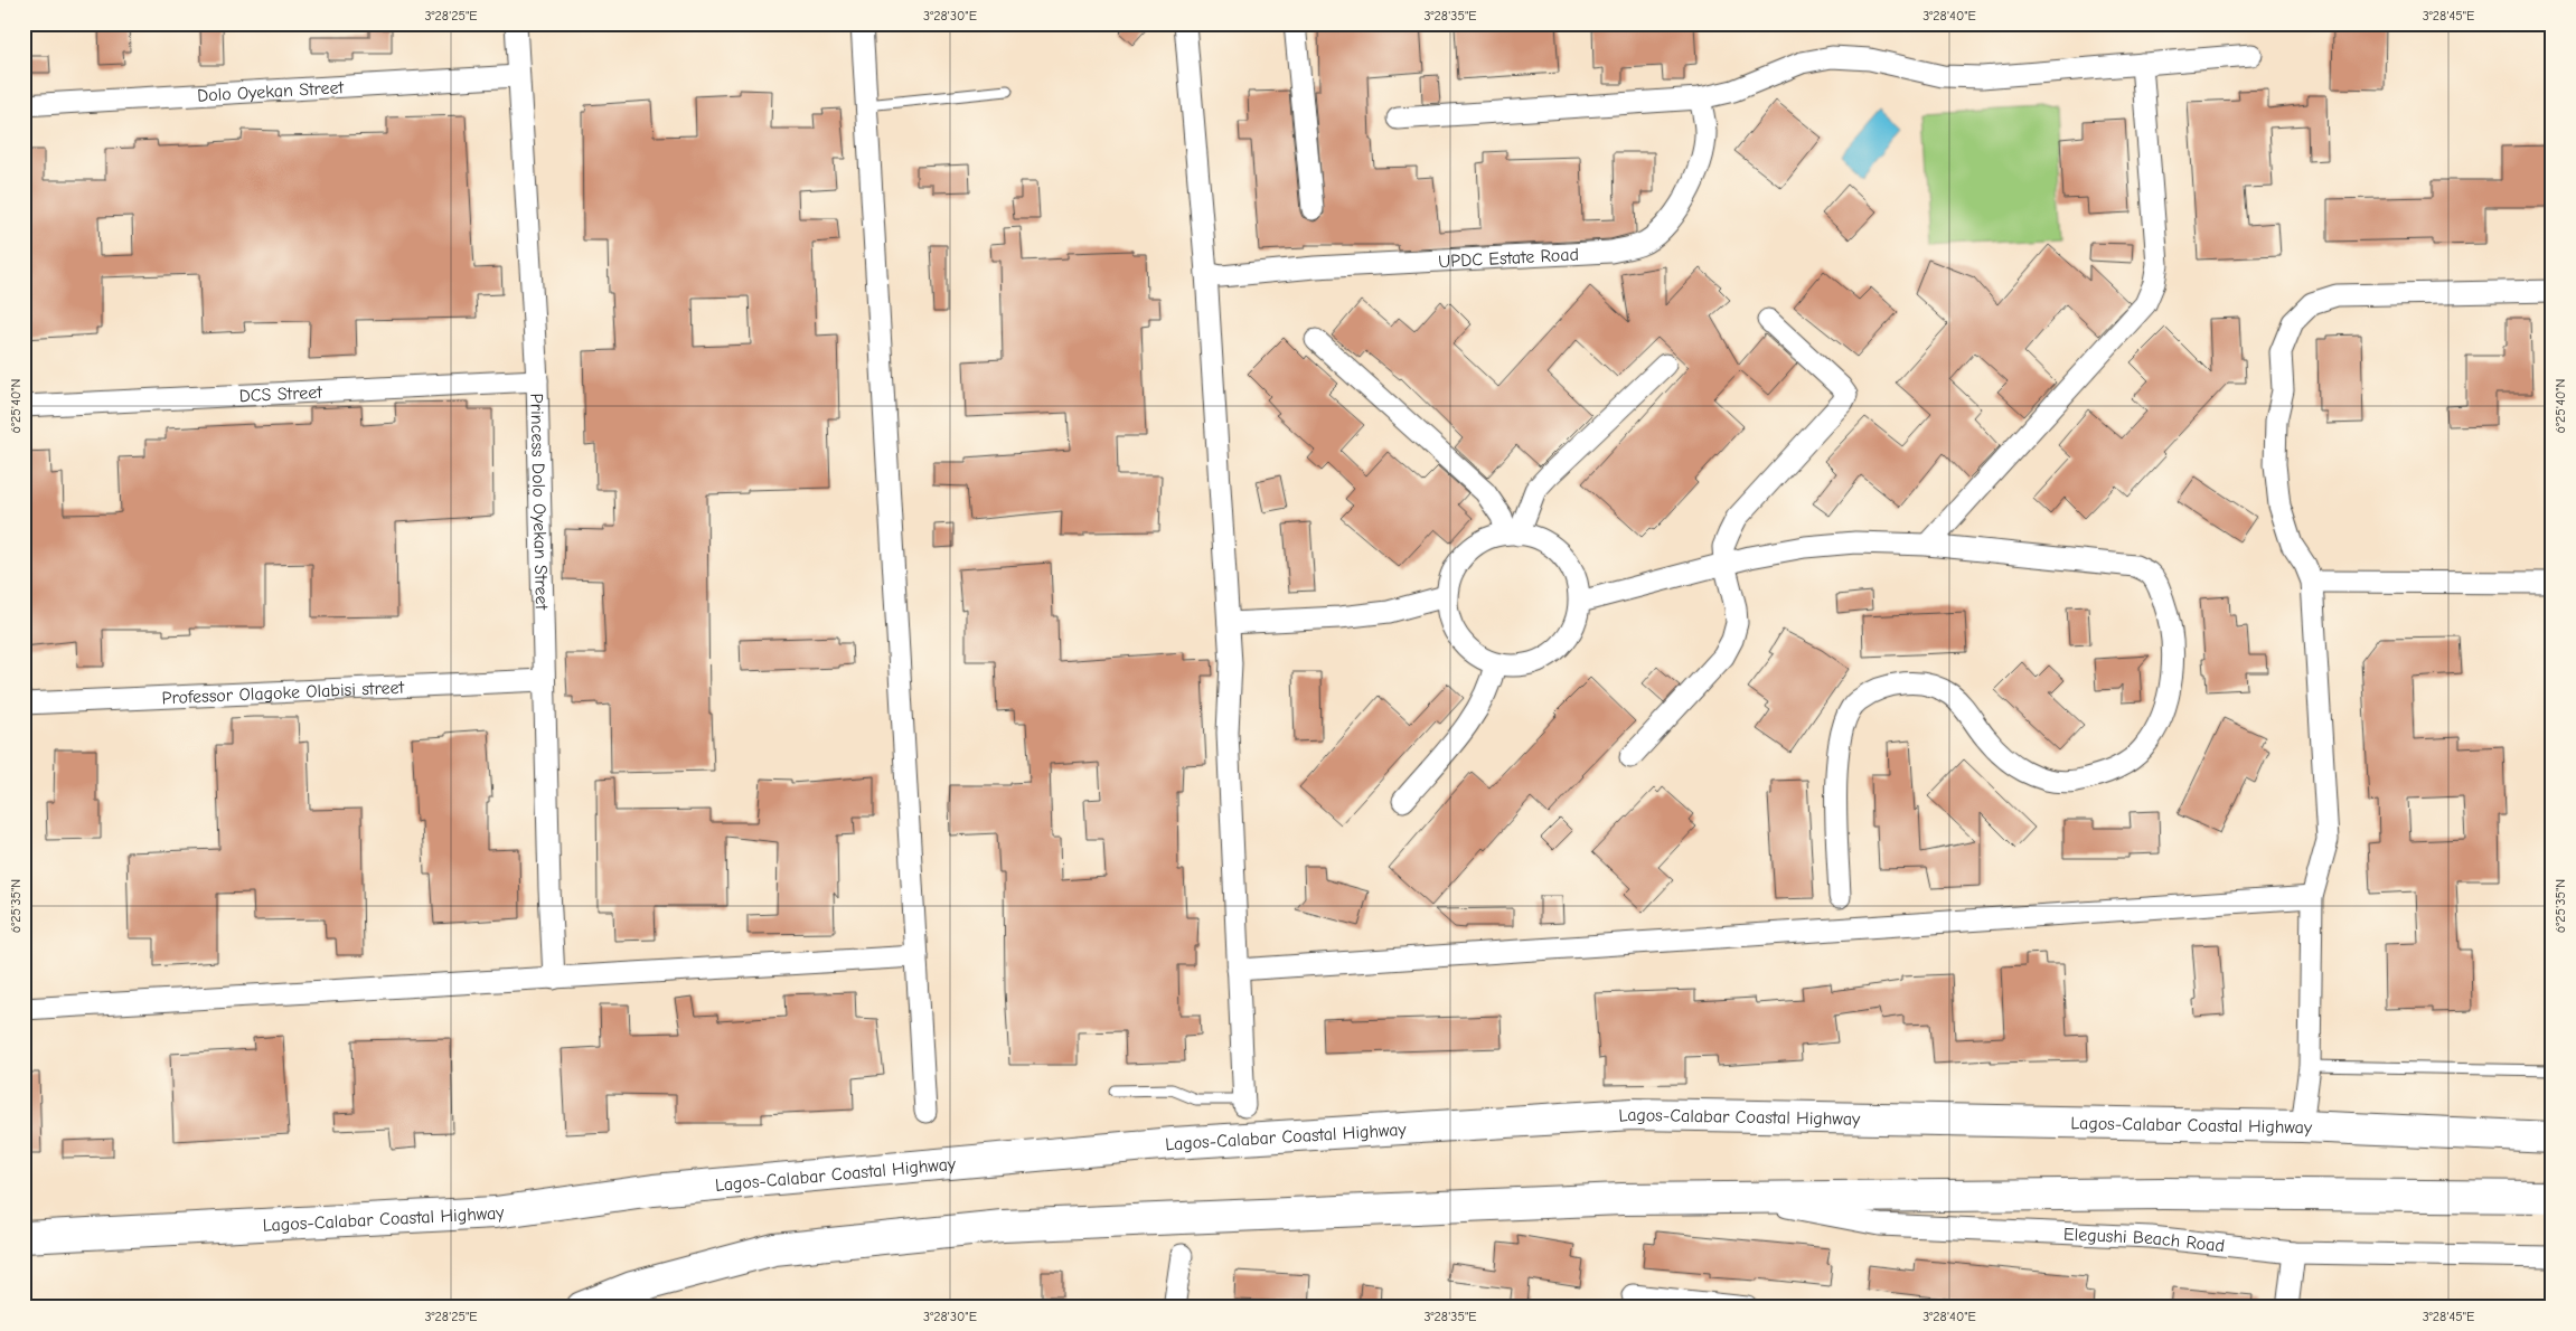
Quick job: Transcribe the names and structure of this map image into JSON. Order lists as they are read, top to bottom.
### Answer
{
  "streets": {
    "highway": ["Lagos-Calabar Coastal Highway"],
    "street": [
      "Dolo Oyekan Street",
      "UPDC Estate Road",
      "DCS Street",
      "Princess Dolo Oyekan Street",
      "Professor Olagoke Olabisi street",
      "Elegushi Beach Road"
    ]
  },
  "crossings": [
    ["Dolo Oyekan Street", "Princess Dolo Oyekan Street"],
    ["DCS Street", "Princess Dolo Oyekan Street"],
    ["Princess Dolo Oyekan Street", "Professor Olagoke Olabisi street"]
  ],
  "coordinates": [
    "3°28'25\"E",
    "3°28'30\"E",
    "3°28'35\"E",
    "3°28'40\"E",
    "3°28'45\"E",
    "6°25'40\"N",
    "6°25'35\"N"
  ]
}
